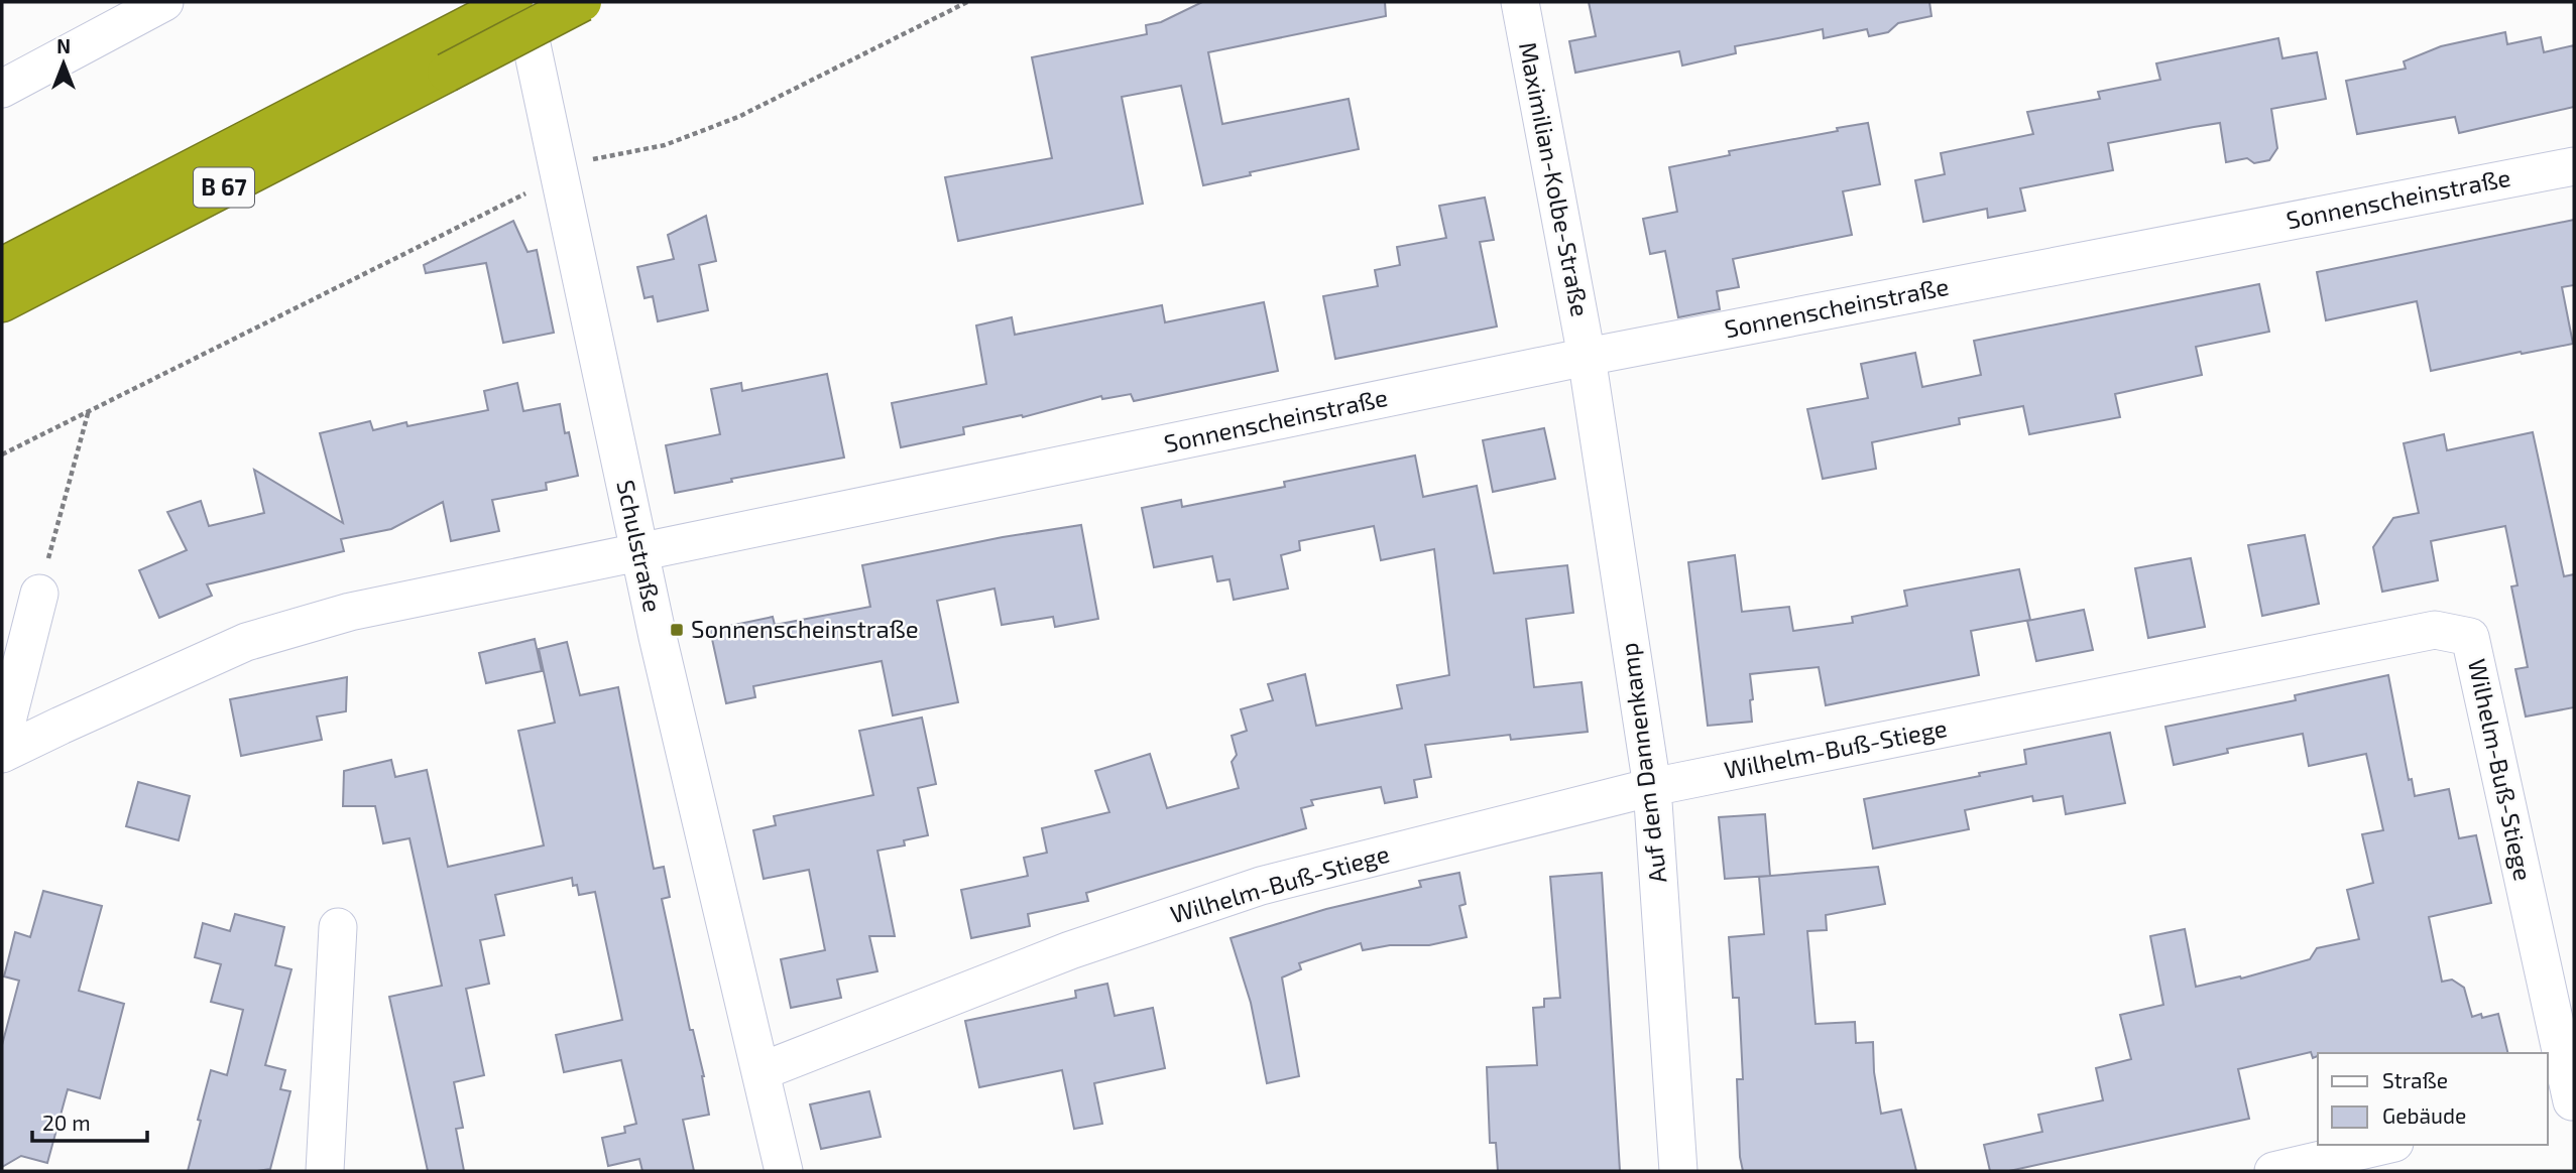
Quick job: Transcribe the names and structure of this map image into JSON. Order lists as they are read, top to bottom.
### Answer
{
  "streets": {
    "highway": ["B 67"],
    "street": [
      "Maximilian-Kolbe-Straße",
      "Sonnenscheinstraße",
      "Schulstraße",
      "Wilhelm-Buß-Stiege",
      "Auf dem Dannenkamp"
    ]
  },
  "crossings": [
    ["Maximilian-Kolbe-Straße", "Sonnenscheinstraße"],
    ["Maximilian-Kolbe-Straße", "Auf dem Dannenkamp"],
    ["Sonnenscheinstraße", "Schulstraße"],
    ["Sonnenscheinstraße", "Auf dem Dannenkamp"],
    ["Schulstraße", "Wilhelm-Buß-Stiege"],
    ["Wilhelm-Buß-Stiege", "Auf dem Dannenkamp"]
  ],
  "places": {
    "transit": ["Sonnenscheinstraße"]
  },
  "legend": ["Straße", "Gebäude"],
  "scale_bar": "20 m",
  "north": "top"
}
